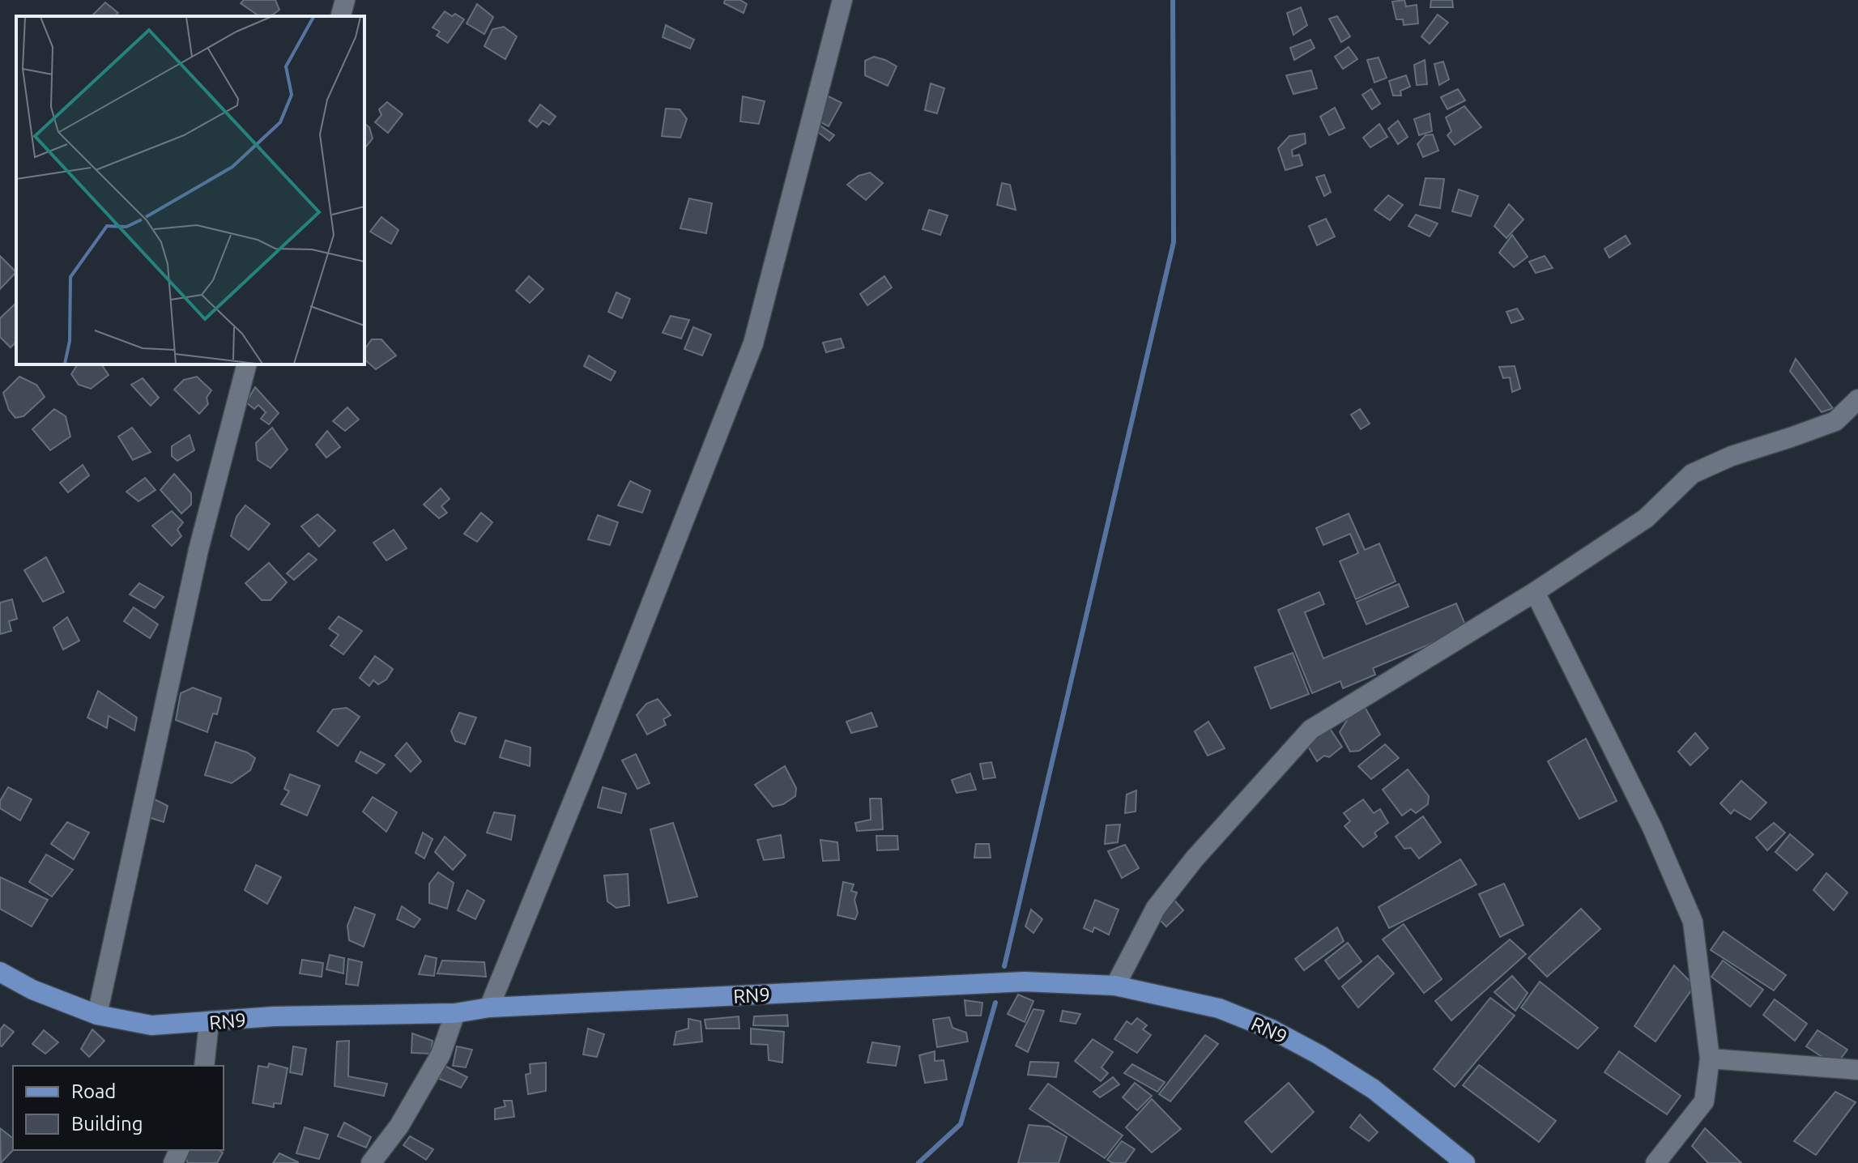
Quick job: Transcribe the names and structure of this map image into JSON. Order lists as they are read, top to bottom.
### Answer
{
  "streets": {
    "main road": ["RN9"]
  },
  "legend": ["Road", "Building"]
}
